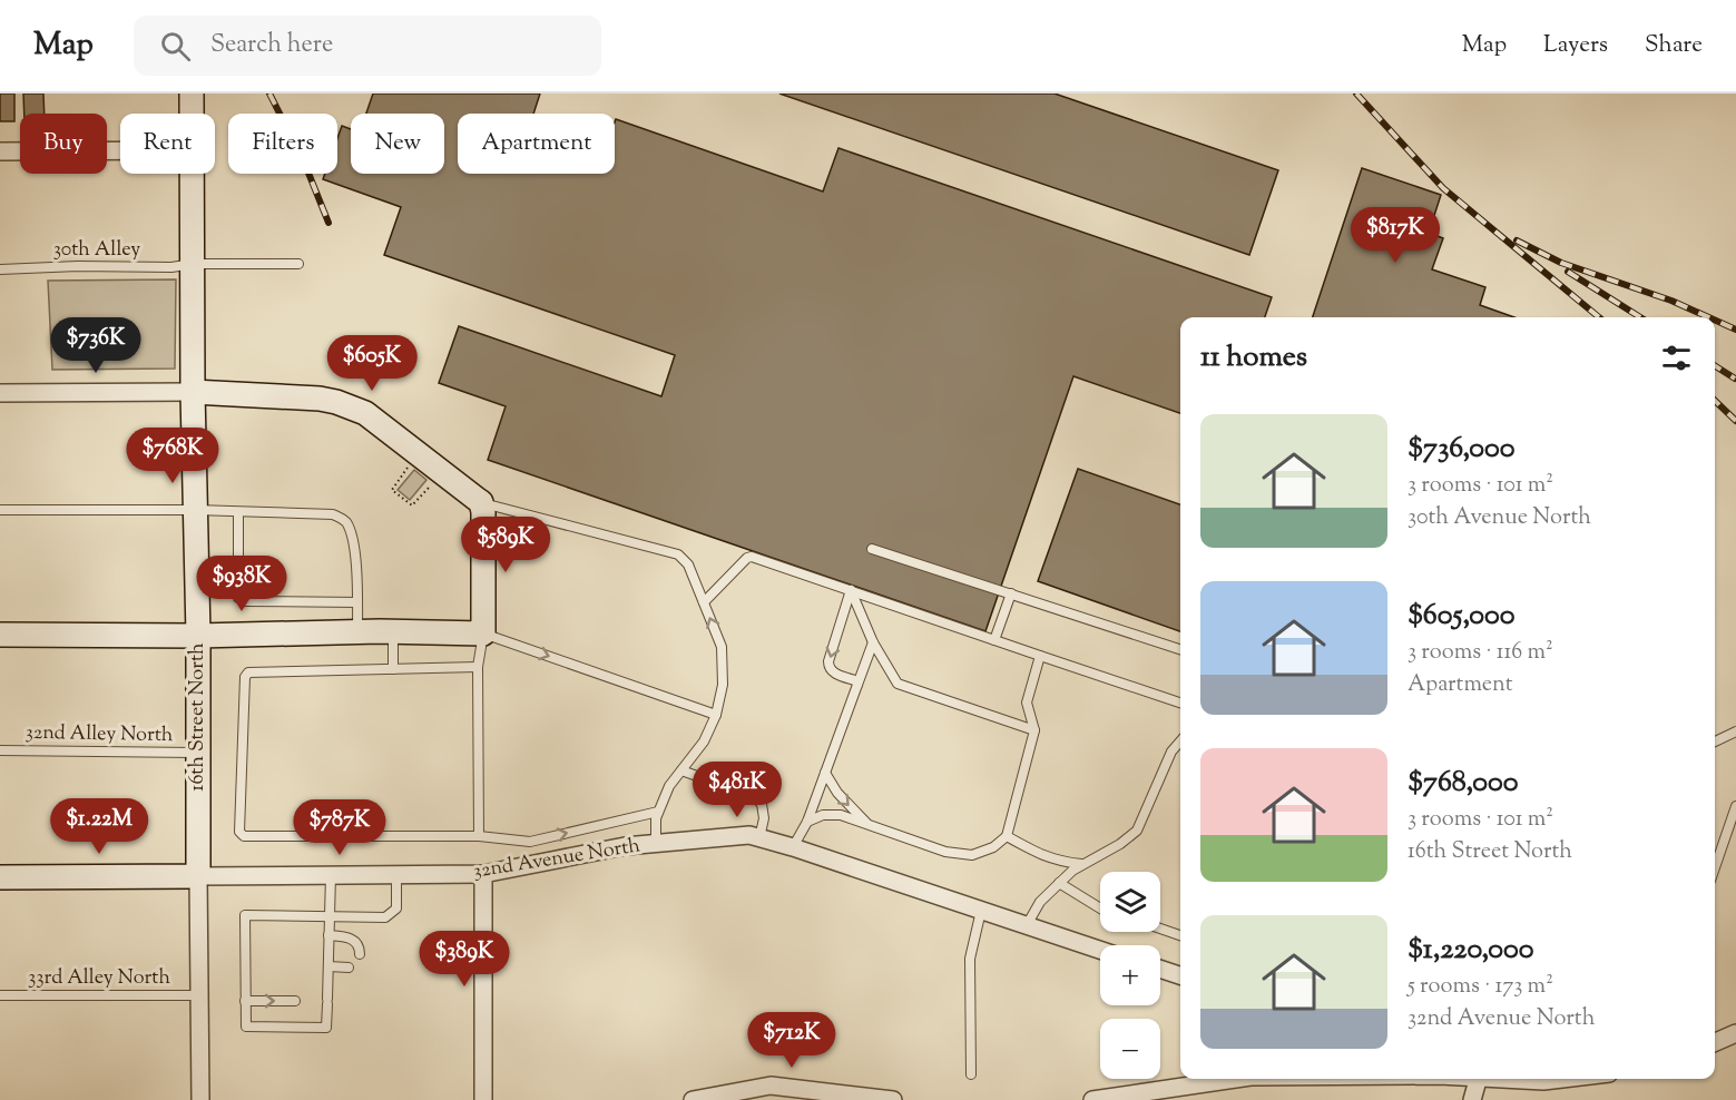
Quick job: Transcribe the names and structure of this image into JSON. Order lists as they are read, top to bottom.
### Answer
{
  "streets": {
    "street": ["16th Street North", "32nd Avenue North"],
    "lane": ["30th Alley", "32nd Alley North", "33rd Alley North"]
  },
  "crossings": [
    ["30th Alley", "16th Street North"],
    ["16th Street North", "32nd Alley North"],
    ["16th Street North", "32nd Avenue North"],
    ["16th Street North", "33rd Alley North"]
  ],
  "page": {
    "header": "Map",
    "search": "Search here",
    "nav": ["Map", "Layers", "Share"],
    "chip": [
      "Buy",
      "Rent",
      "Filters",
      "New",
      "Apartment"
    ],
    "price": [
      "$817K",
      "$736K",
      "$605K",
      "$768K",
      "$589K",
      "$938K",
      "$481K",
      "$1.22M",
      "$787K",
      "$389K",
      "$712K"
    ],
    "heading": "11 homes",
    "list": [
      {
        "name": "$736,000",
        "note": "3 rooms · 101 m² · 30th Avenue North"
      },
      {
        "name": "$605,000",
        "note": "3 rooms · 116 m² · Apartment"
      },
      {
        "name": "$768,000",
        "note": "3 rooms · 101 m² · 16th Street North"
      },
      {
        "name": "$1,220,000",
        "note": "5 rooms · 173 m² · 32nd Avenue North"
      }
    ],
    "map_buttons": ["+", "−"]
  }
}
